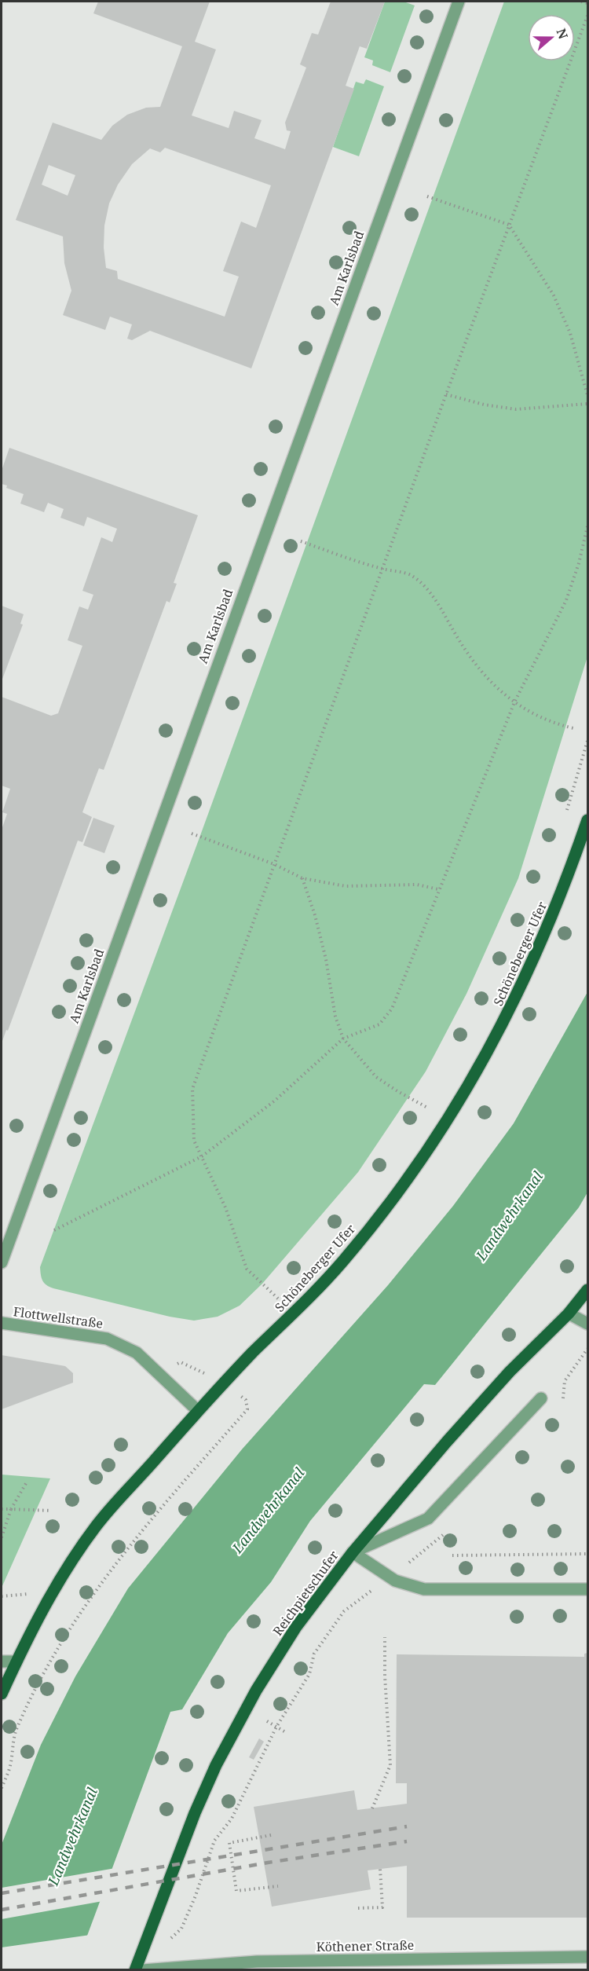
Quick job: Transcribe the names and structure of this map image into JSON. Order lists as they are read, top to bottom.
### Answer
{
  "streets": {
    "main road": ["Schöneberger Ufer", "Reichpietschufer"],
    "street": ["Am Karlsbad", "Flottwellstraße", "Köthener Straße"]
  },
  "crossings": [
    ["Schöneberger Ufer", "Flottwellstraße"]
  ],
  "water": ["Landwehrkanal"],
  "north": "right"
}
